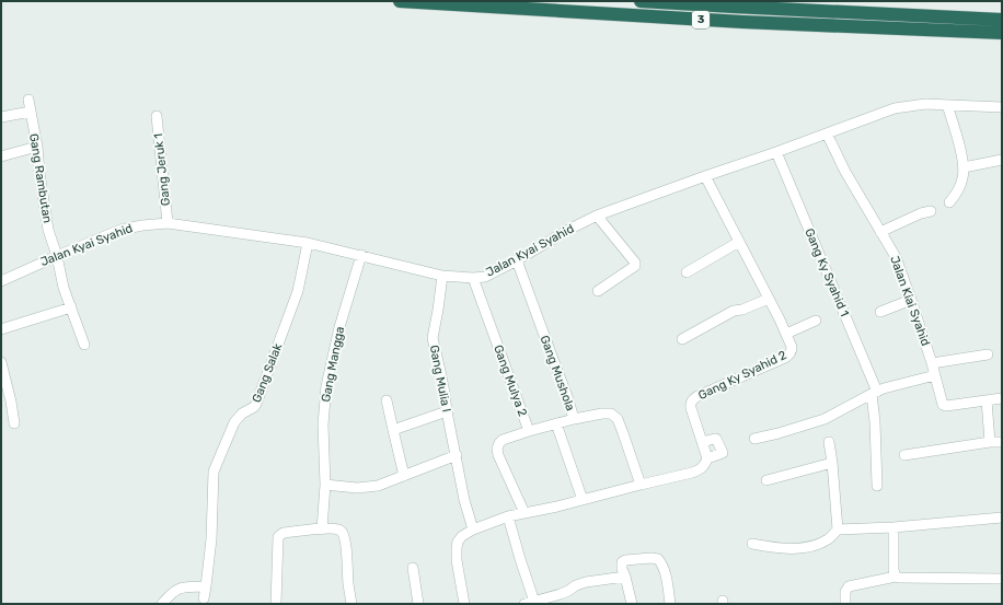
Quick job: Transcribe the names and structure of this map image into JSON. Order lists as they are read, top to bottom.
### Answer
{
  "streets": {
    "highway": ["3"],
    "street": [
      "Gang Jeruk 1",
      "Gang Rambutan",
      "Jalan Kyai Syahid",
      "Gang Ky Syahid 1",
      "Jalan Kiai Syahid",
      "Gang Mangga",
      "Gang Salak",
      "Gang Mushola",
      "Gang Ky Syahid 2",
      "Gang Mulia I",
      "Gang Mulya 2"
    ]
  },
  "crossings": [
    ["Gang Jeruk 1", "Jalan Kyai Syahid"],
    ["Gang Rambutan", "Jalan Kyai Syahid"],
    ["Jalan Kyai Syahid", "Gang Ky Syahid 1"],
    ["Jalan Kyai Syahid", "Jalan Kiai Syahid"],
    ["Jalan Kyai Syahid", "Gang Mangga"],
    ["Jalan Kyai Syahid", "Gang Salak"],
    ["Jalan Kyai Syahid", "Gang Mushola"],
    ["Jalan Kyai Syahid", "Gang Ky Syahid 2"],
    ["Jalan Kyai Syahid", "Gang Mulia I"],
    ["Jalan Kyai Syahid", "Gang Mulya 2"]
  ]
}
